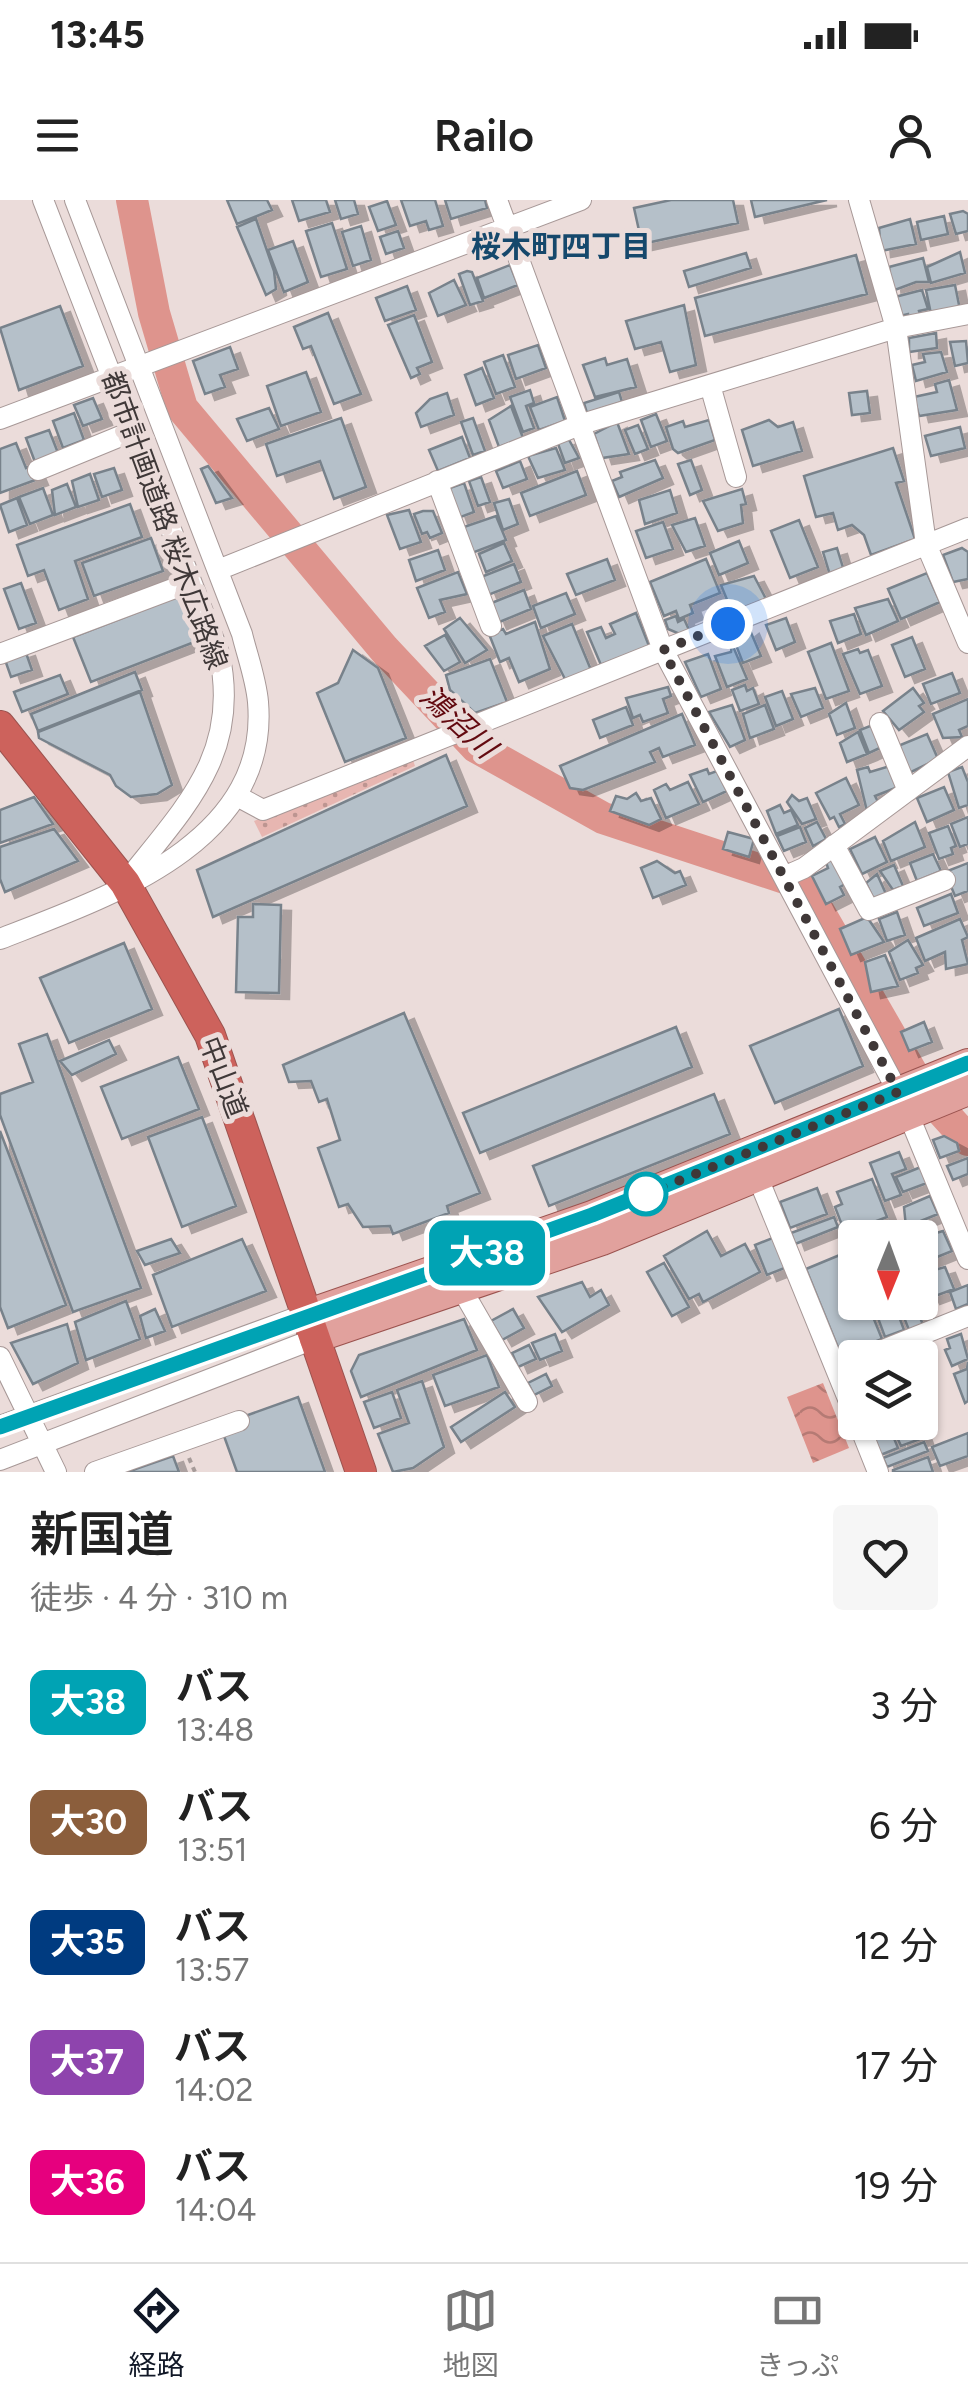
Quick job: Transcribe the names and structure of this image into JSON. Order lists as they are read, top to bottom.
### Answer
{
  "streets": {
    "highway": ["中山道"],
    "street": ["都市計画道路 桜木広路線"]
  },
  "crossings": [
    ["都市計画道路 桜木広路線", "中山道"]
  ],
  "districts": ["桜木町四丁目"],
  "water": ["鴻沼川"],
  "lines": ["bus line 大38"],
  "north": "bottom",
  "page": {
    "status": "13:45",
    "header": "Railo",
    "on_map": "大38",
    "heading": ["新国道", "徒歩 · 4 分 · 310 m"],
    "list": [
      {
        "mark": "大38",
        "name": "バス",
        "note": "13:48",
        "value": "3 分"
      },
      {
        "mark": "大30",
        "name": "バス",
        "note": "13:51",
        "value": "6 分"
      },
      {
        "mark": "大35",
        "name": "バス",
        "note": "13:57",
        "value": "12 分"
      },
      {
        "mark": "大37",
        "name": "バス",
        "note": "14:02",
        "value": "17 分"
      },
      {
        "mark": "大36",
        "name": "バス",
        "note": "14:04",
        "value": "19 分"
      }
    ],
    "tabs": ["経路", "地図", "きっぷ"]
  }
}
